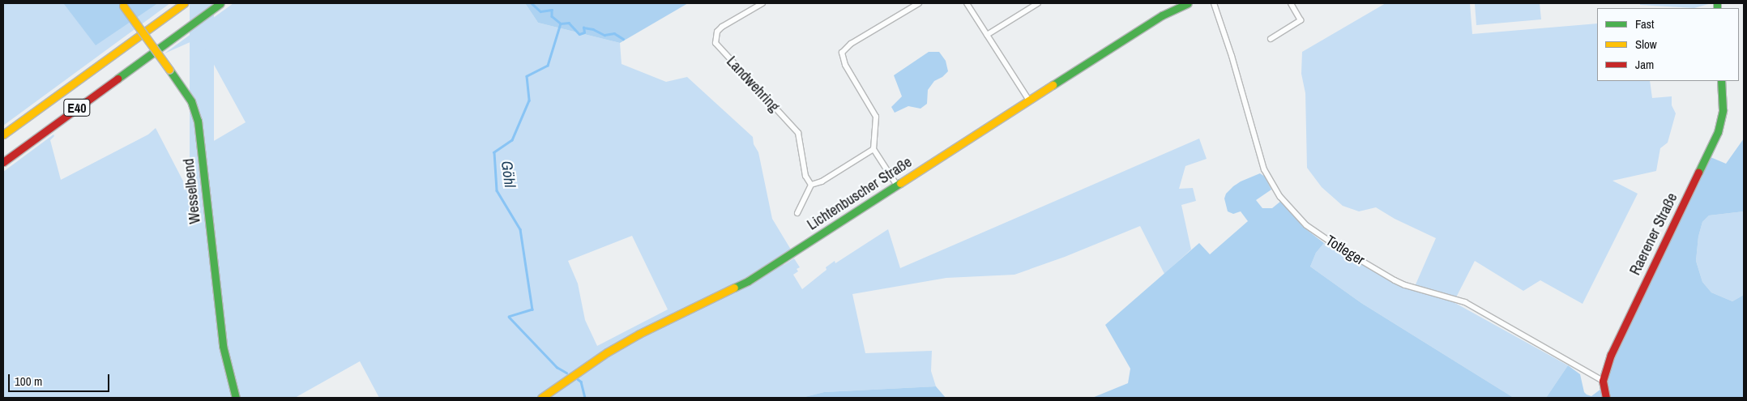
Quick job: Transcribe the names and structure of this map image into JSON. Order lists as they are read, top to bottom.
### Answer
{
  "streets": {
    "main road": [
      "E40",
      "Wesselbend",
      "Lichtenbuscher Straße",
      "Raerener Straße"
    ],
    "street": ["Landwehring", "Totleger"]
  },
  "crossings": [
    ["Raerener Straße", "Totleger"]
  ],
  "water": ["Göhl"],
  "legend": ["Fast", "Slow", "Jam"],
  "scale_bar": "100 m"
}
